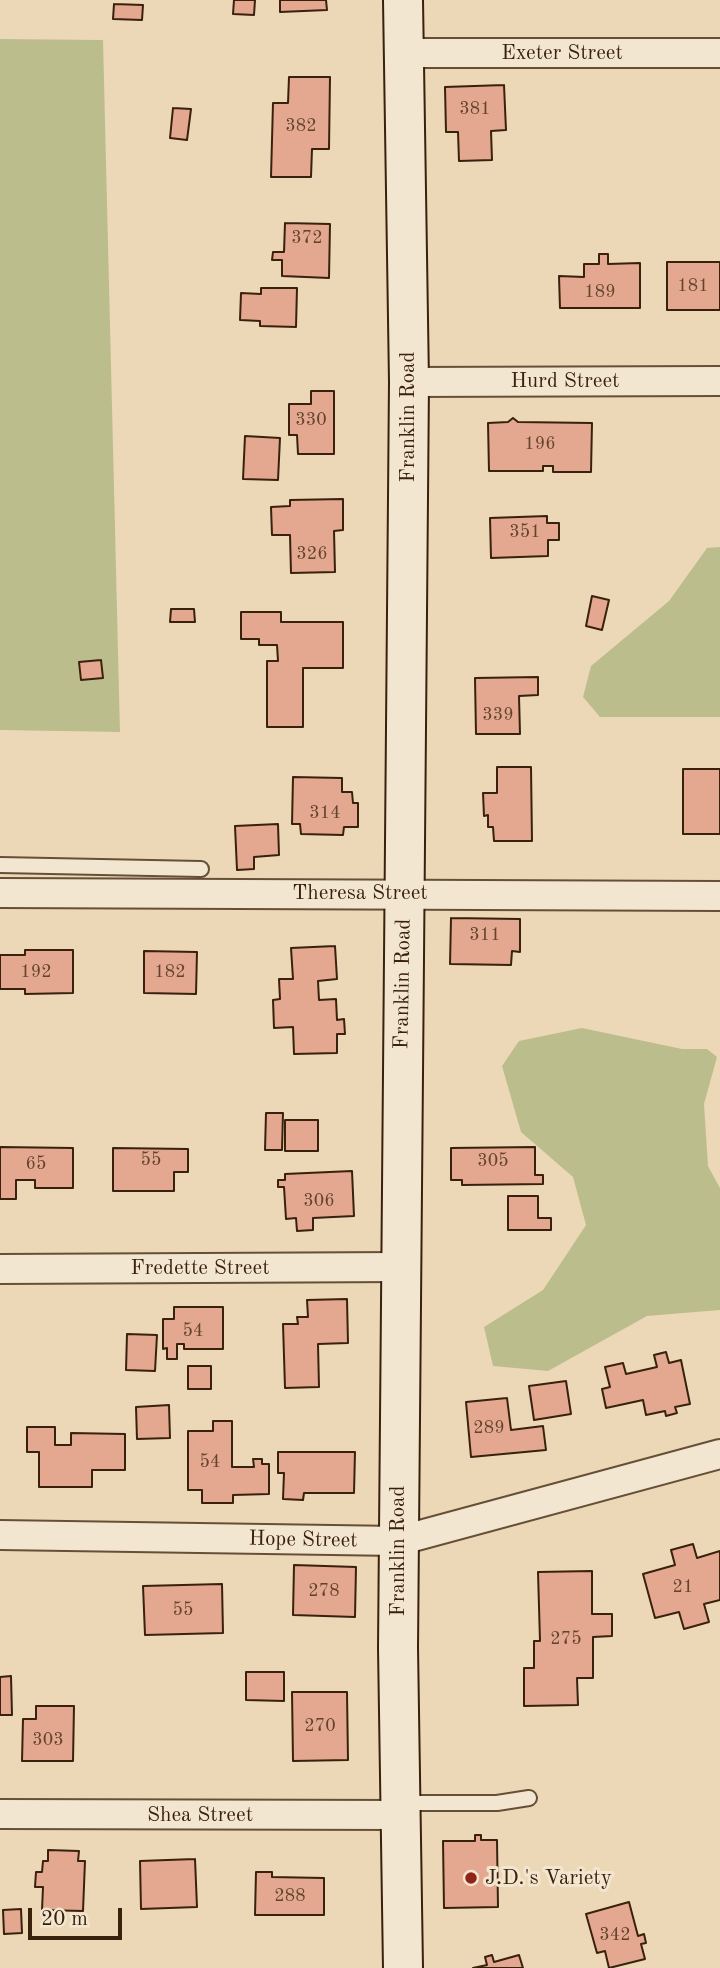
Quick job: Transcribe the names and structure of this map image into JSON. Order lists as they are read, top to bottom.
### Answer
{
  "streets": {
    "main road": ["Franklin Road"],
    "street": [
      "Exeter Street",
      "Hurd Street",
      "Theresa Street",
      "Fredette Street",
      "Hope Street",
      "Shea Street"
    ]
  },
  "crossings": [
    ["Exeter Street", "Franklin Road"],
    ["Hurd Street", "Franklin Road"],
    ["Franklin Road", "Theresa Street"],
    ["Franklin Road", "Fredette Street"],
    ["Franklin Road", "Hope Street"],
    ["Franklin Road", "Shea Street"]
  ],
  "places": ["J.D.'s Variety"],
  "house_numbers": [
    "381",
    "382",
    "372",
    "181",
    "189",
    "330",
    "196",
    "351",
    "326",
    "339",
    "314",
    "311",
    "192",
    "182",
    "55",
    "305",
    "65",
    "306",
    "54",
    "289",
    "54",
    "21",
    "278",
    "55",
    "275",
    "270",
    "303",
    "288",
    "342"
  ],
  "scale_bar": "20 m"
}
